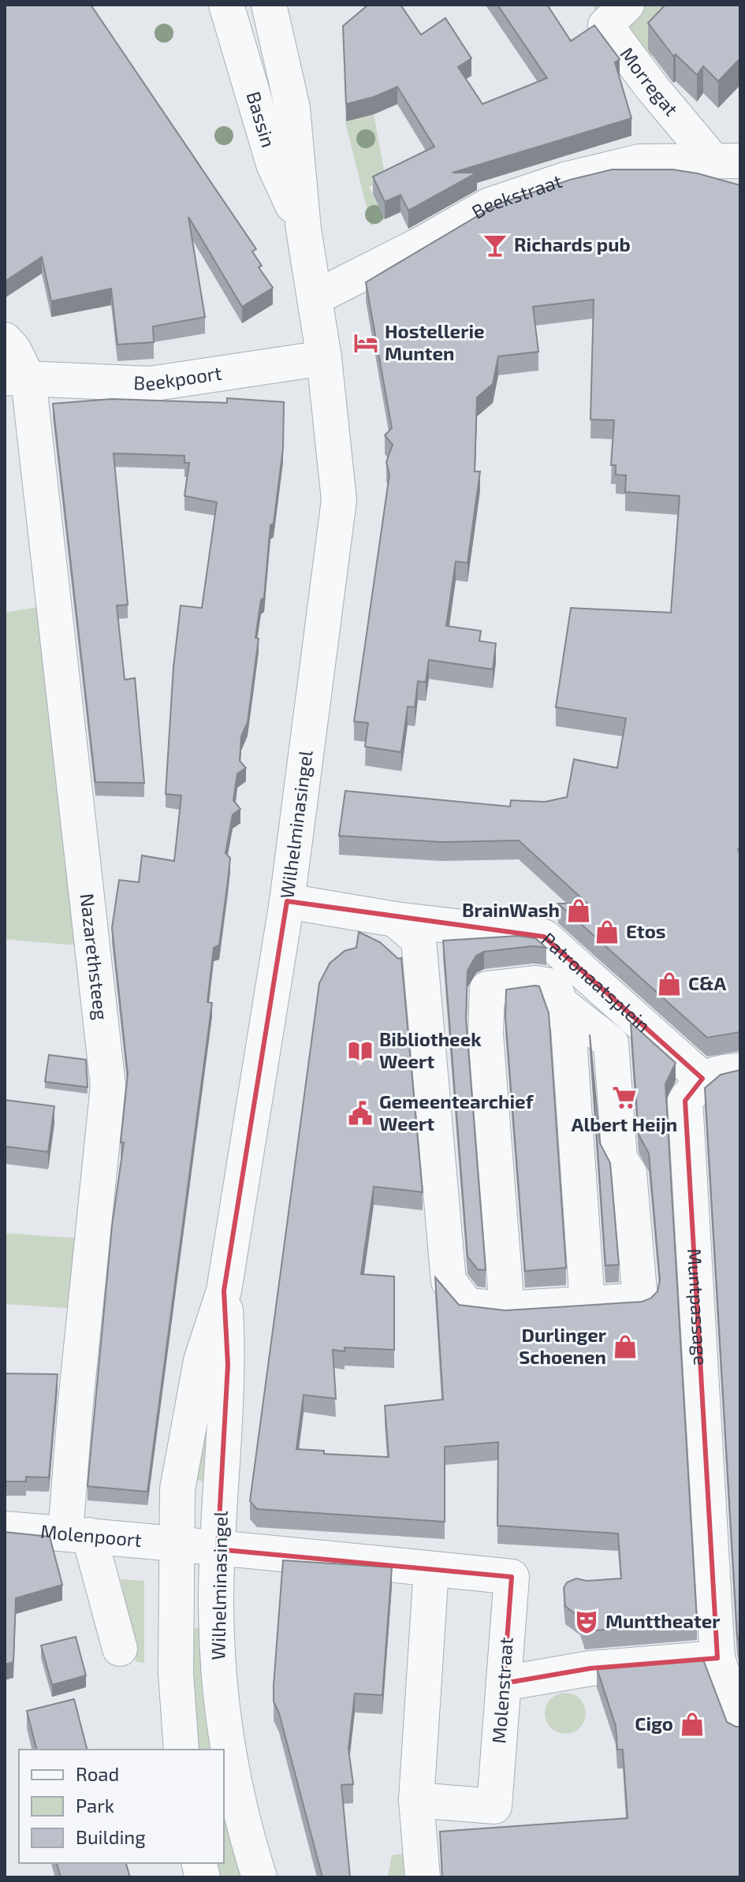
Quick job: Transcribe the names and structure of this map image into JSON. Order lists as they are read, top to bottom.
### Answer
{
  "streets": {
    "street": [
      "Morregat",
      "Bassin",
      "Beekstraat",
      "Beekpoort",
      "Wilhelminasingel",
      "Nazarethsteeg",
      "Patronaatsplein",
      "Muntpassage",
      "Molenpoort",
      "Molenstraat"
    ]
  },
  "crossings": [
    ["Morregat", "Beekstraat"],
    ["Bassin", "Beekstraat"],
    ["Bassin", "Beekpoort"],
    ["Bassin", "Wilhelminasingel"],
    ["Beekpoort", "Wilhelminasingel"],
    ["Beekpoort", "Nazarethsteeg"],
    ["Wilhelminasingel", "Patronaatsplein"],
    ["Wilhelminasingel", "Molenpoort"],
    ["Wilhelminasingel", "Molenstraat"],
    ["Nazarethsteeg", "Molenpoort"],
    ["Patronaatsplein", "Muntpassage"],
    ["Molenpoort", "Molenstraat"]
  ],
  "places": {
    "bar": ["Richards pub"],
    "hotel": ["Hostellerie Munten"],
    "shop": [
      "BrainWash",
      "Etos",
      "C&A",
      "Durlinger Schoenen",
      "Cigo"
    ],
    "library": ["Bibliotheek Weert"],
    "supermarket": ["Albert Heijn"],
    "public building": ["Gemeentearchief Weert"],
    "theatre": ["Munttheater"]
  },
  "legend": ["Road", "Park", "Building"]
}
